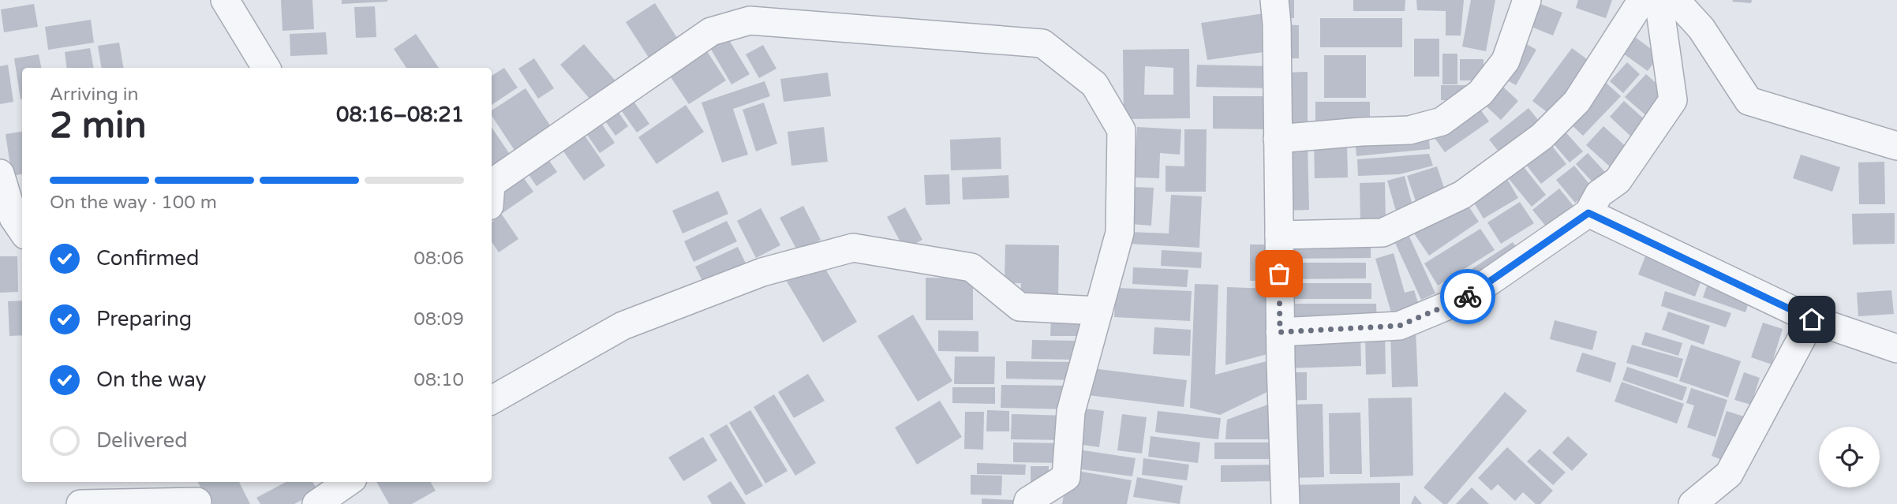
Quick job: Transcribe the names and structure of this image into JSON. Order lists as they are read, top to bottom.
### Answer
{
  "page": {
    "heading": ["2 min", "Arriving in", "08:16–08:21"],
    "bar": "On the way · 100 m",
    "list": [
      ["Confirmed", "08:06"],
      ["Preparing", "08:09"],
      ["On the way", "08:10"],
      "Delivered"
    ]
  }
}
